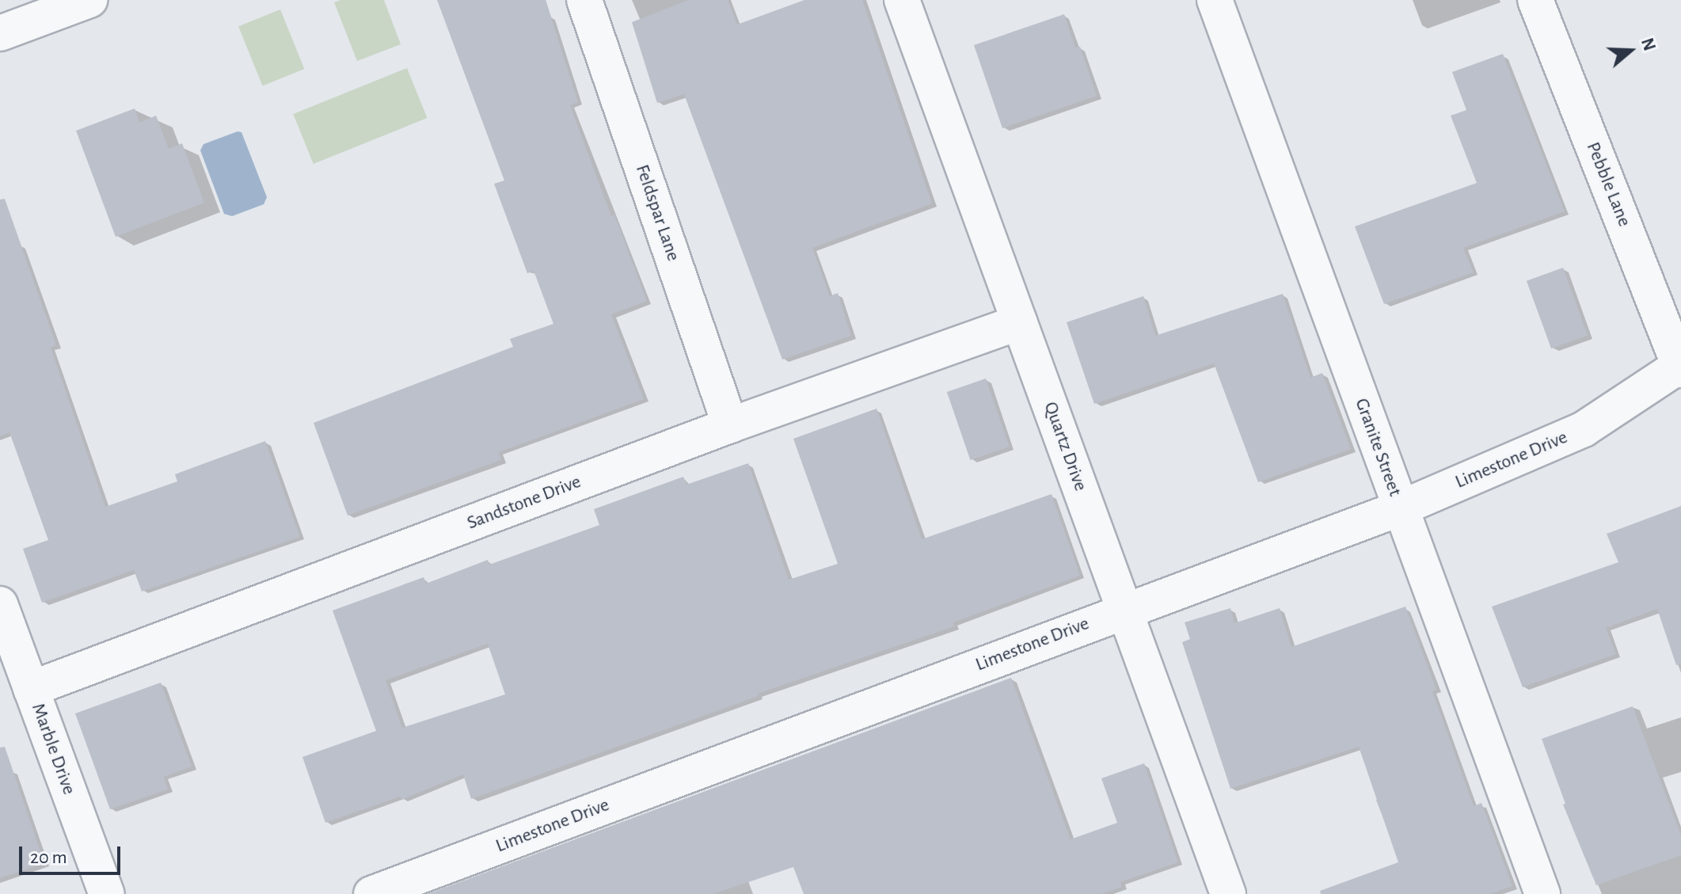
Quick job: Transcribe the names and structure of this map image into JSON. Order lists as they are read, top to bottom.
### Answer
{
  "streets": {
    "street": [
      "Pebble Lane",
      "Feldspar Lane",
      "Quartz Drive",
      "Granite Street",
      "Limestone Drive",
      "Sandstone Drive",
      "Marble Drive"
    ]
  },
  "crossings": [
    ["Pebble Lane", "Limestone Drive"],
    ["Feldspar Lane", "Sandstone Drive"],
    ["Quartz Drive", "Limestone Drive"],
    ["Quartz Drive", "Sandstone Drive"],
    ["Granite Street", "Limestone Drive"],
    ["Sandstone Drive", "Marble Drive"]
  ],
  "scale_bar": "20 m",
  "north": "right"
}
